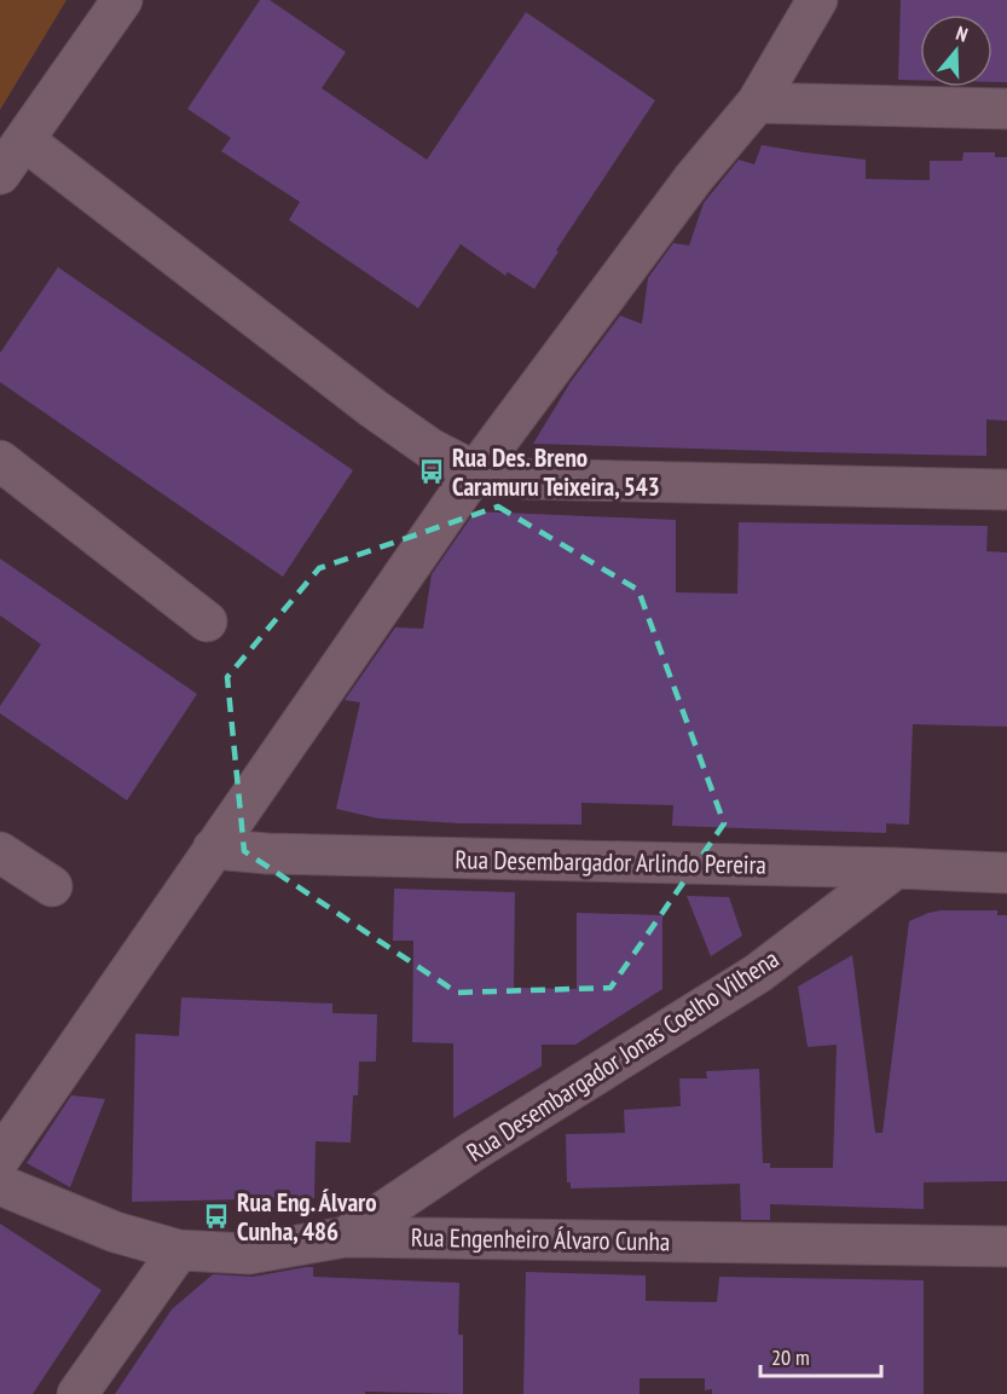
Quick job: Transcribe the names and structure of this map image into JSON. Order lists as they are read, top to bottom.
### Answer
{
  "streets": {
    "street": ["Rua Desembargador Arlindo Pereira", "Rua Desembargador Jonas Coelho Vilhena", "Rua Engenheiro Álvaro Cunha"]
  },
  "crossings": [
    ["Rua Desembargador Arlindo Pereira", "Rua Desembargador Jonas Coelho Vilhena"],
    ["Rua Desembargador Jonas Coelho Vilhena", "Rua Engenheiro Álvaro Cunha"]
  ],
  "places": {
    "bus stop": ["Rua Des. Breno Caramuru Teixeira, 543", "Rua Eng. Álvaro Cunha, 486"]
  },
  "scale_bar": "20 m",
  "north": "top"
}
